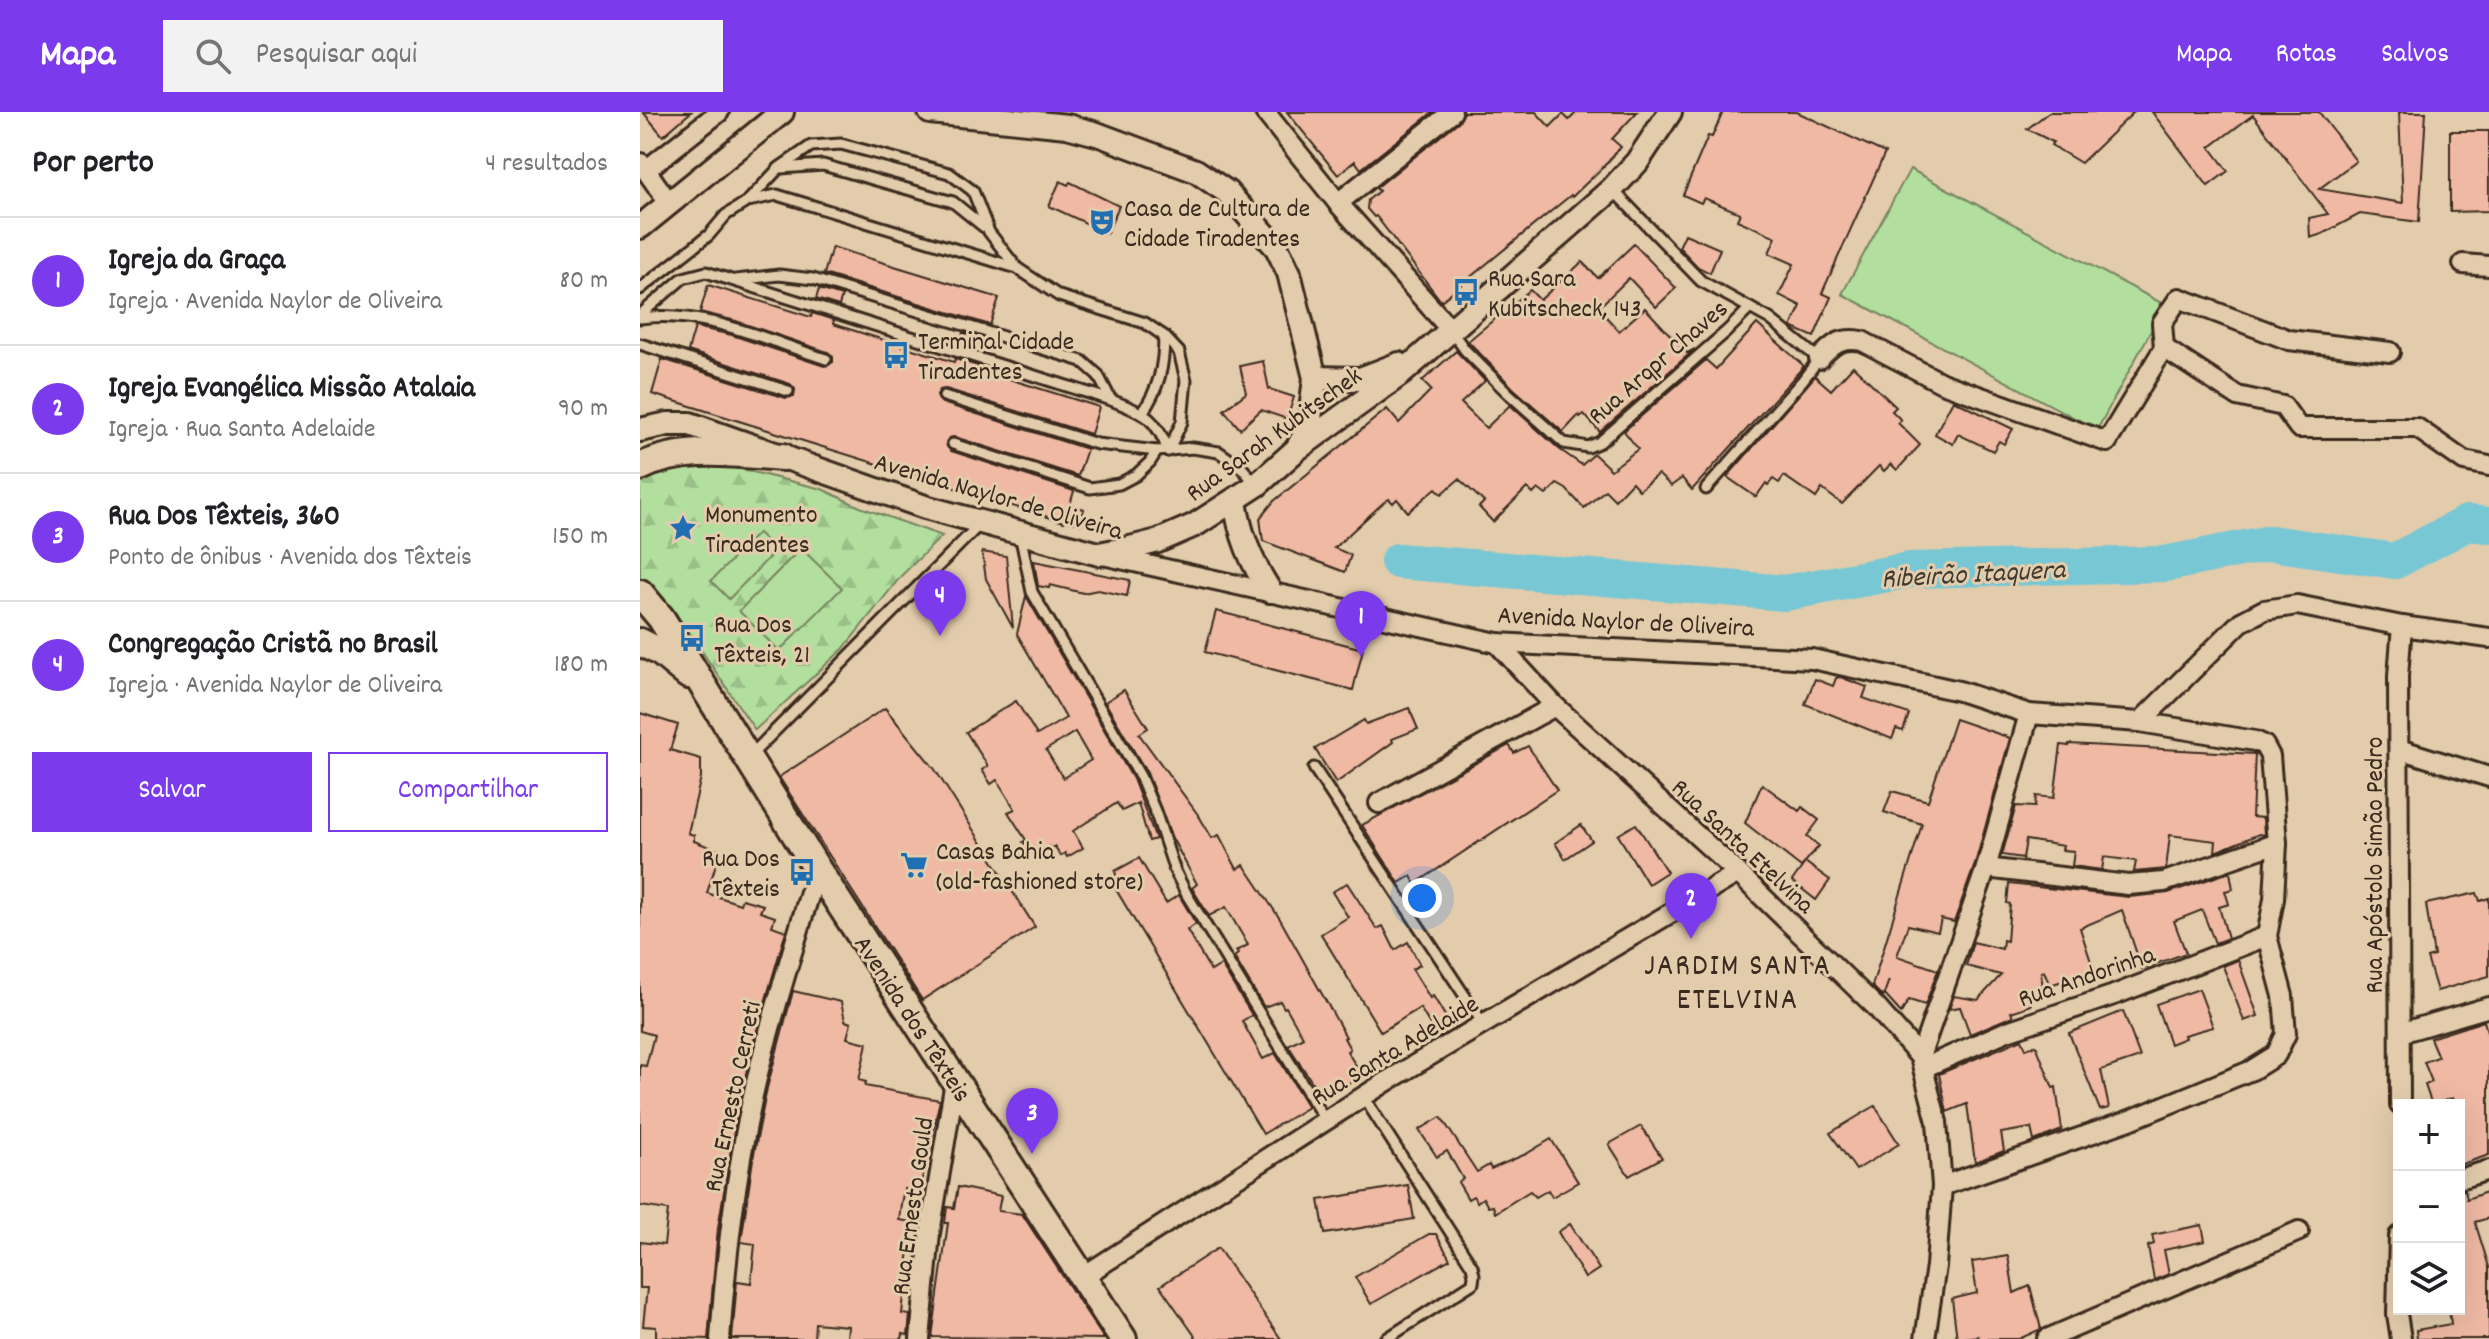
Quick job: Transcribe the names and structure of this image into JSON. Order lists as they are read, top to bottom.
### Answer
{
  "streets": {
    "main road": ["Avenida dos Têxteis"],
    "street": [
      "Rua Sarah Kubitschek",
      "Avenida Naylor de Oliveira",
      "Rua Santa Etelvina",
      "Rua Apóstolo Simão Pedro",
      "Rua Andorinha",
      "Rua Santa Adelaide",
      "Rua Ernesto Cerreti",
      "Rua Ernesto Gould"
    ],
    "lane": ["Rua Arqpr Chaves"]
  },
  "crossings": [
    ["Rua Arqpr Chaves", "Rua Sarah Kubitschek"],
    ["Rua Sarah Kubitschek", "Avenida Naylor de Oliveira"],
    ["Avenida Naylor de Oliveira", "Rua Santa Etelvina"],
    ["Rua Santa Etelvina", "Rua Andorinha"],
    ["Rua Santa Etelvina", "Rua Santa Adelaide"],
    ["Avenida dos Têxteis", "Rua Santa Adelaide"],
    ["Avenida dos Têxteis", "Rua Ernesto Cerreti"],
    ["Avenida dos Têxteis", "Rua Ernesto Gould"]
  ],
  "districts": ["JARDIM SANTA ETELVINA"],
  "water": ["Ribeirão Itaquera"],
  "places": {
    "theatre": ["Casa de Cultura de Cidade Tiradentes"],
    "bus stop": [
      "Rua Sara Kubitscheck, 143",
      "Terminal Cidade Tiradentes",
      "Rua Dos Têxteis, 21",
      "Rua Dos Têxteis"
    ],
    "place": ["Monumento Tiradentes"],
    "supermarket": ["Casas Bahia (old-fashioned store)"]
  },
  "page": {
    "header": "Mapa",
    "search": "Pesquisar aqui",
    "nav": ["Mapa", "Rotas", "Salvos"],
    "heading": ["Por perto", "4 resultados"],
    "list": [
      {
        "mark": "1",
        "name": "Igreja da Graça",
        "note": "Igreja · Avenida Naylor de Oliveira",
        "value": "80 m"
      },
      {
        "mark": "2",
        "name": "Igreja Evangélica Missão Atalaia",
        "note": "Igreja · Rua Santa Adelaide",
        "value": "90 m"
      },
      {
        "mark": "3",
        "name": "Rua Dos Têxteis, 360",
        "note": "Ponto de ônibus · Avenida dos Têxteis",
        "value": "150 m"
      },
      {
        "mark": "4",
        "name": "Congregação Cristã no Brasil",
        "note": "Igreja · Avenida Naylor de Oliveira",
        "value": "180 m"
      }
    ],
    "pins": [
      "4",
      "1",
      "2",
      "3"
    ],
    "buttons": ["Salvar", "Compartilhar"],
    "map_buttons": ["+", "−"]
  }
}
